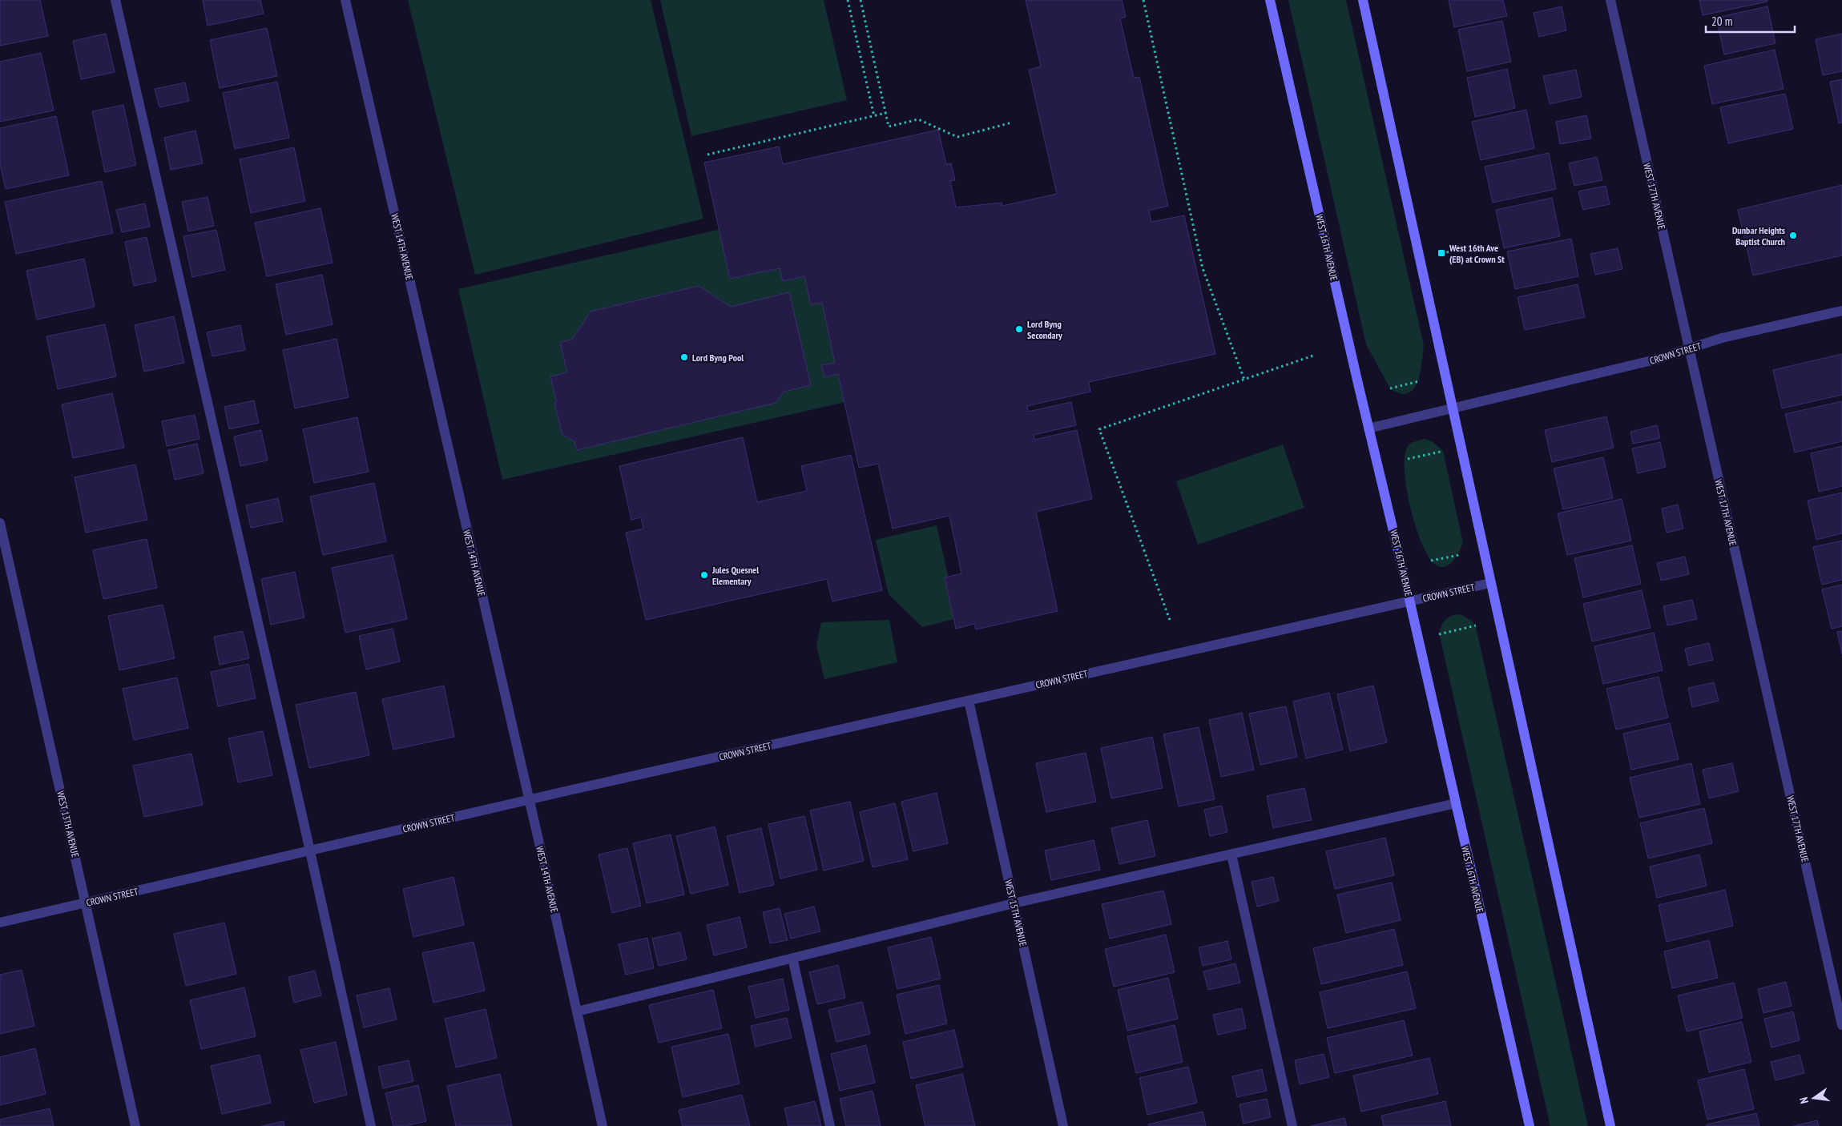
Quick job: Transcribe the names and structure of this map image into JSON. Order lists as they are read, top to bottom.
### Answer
{
  "streets": {
    "main road": ["WEST 16TH AVENUE"],
    "street": [
      "WEST 17TH AVENUE",
      "WEST 14TH AVENUE",
      "CROWN STREET",
      "WEST 13TH AVENUE",
      "WEST 15TH AVENUE"
    ]
  },
  "crossings": [
    ["WEST 17TH AVENUE", "CROWN STREET"],
    ["WEST 14TH AVENUE", "CROWN STREET"],
    ["WEST 16TH AVENUE", "CROWN STREET"],
    ["CROWN STREET", "WEST 13TH AVENUE"],
    ["CROWN STREET", "WEST 15TH AVENUE"]
  ],
  "places": {
    "other": [
      "Dunbar Heights Baptist Church",
      "Lord Byng Secondary",
      "Lord Byng Pool",
      "Jules Quesnel Elementary"
    ],
    "transit": ["West 16th Ave (EB) at Crown St"]
  },
  "scale_bar": "20 m",
  "north": "left"
}
